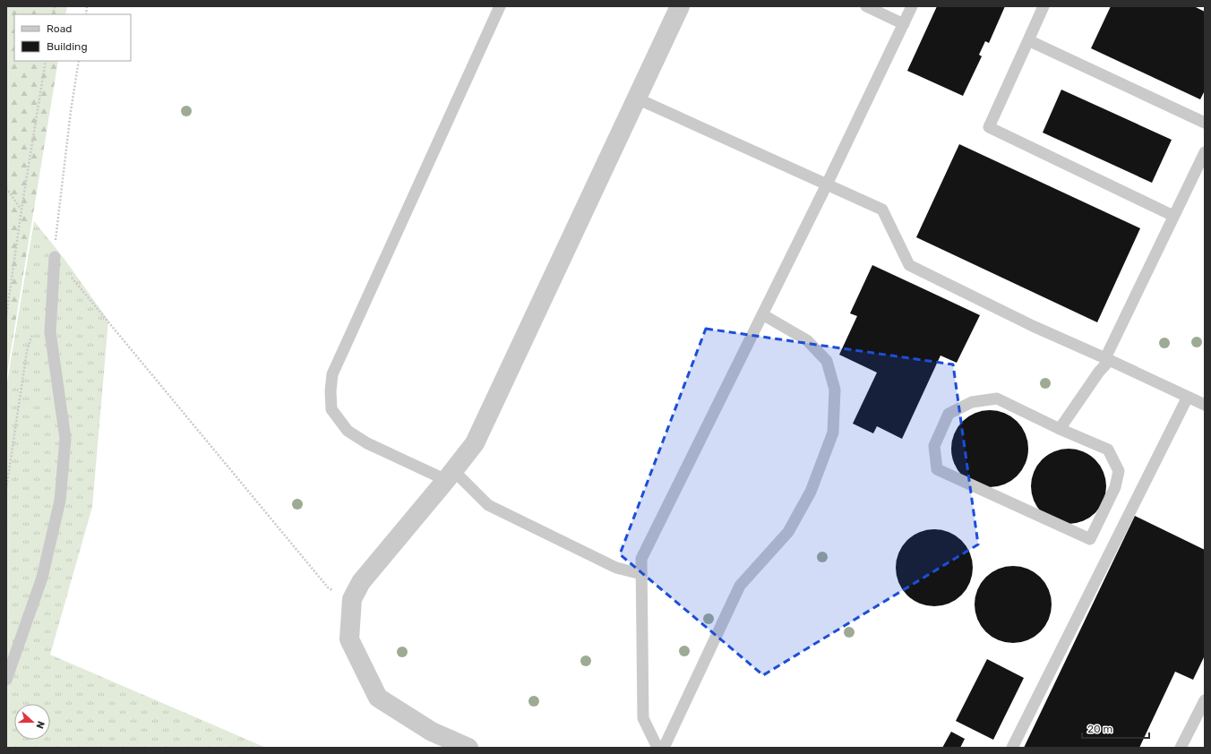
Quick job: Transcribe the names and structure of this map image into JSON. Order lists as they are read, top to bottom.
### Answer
{
  "legend": ["Road", "Building"],
  "scale_bar": "20 m",
  "north": "right"
}
